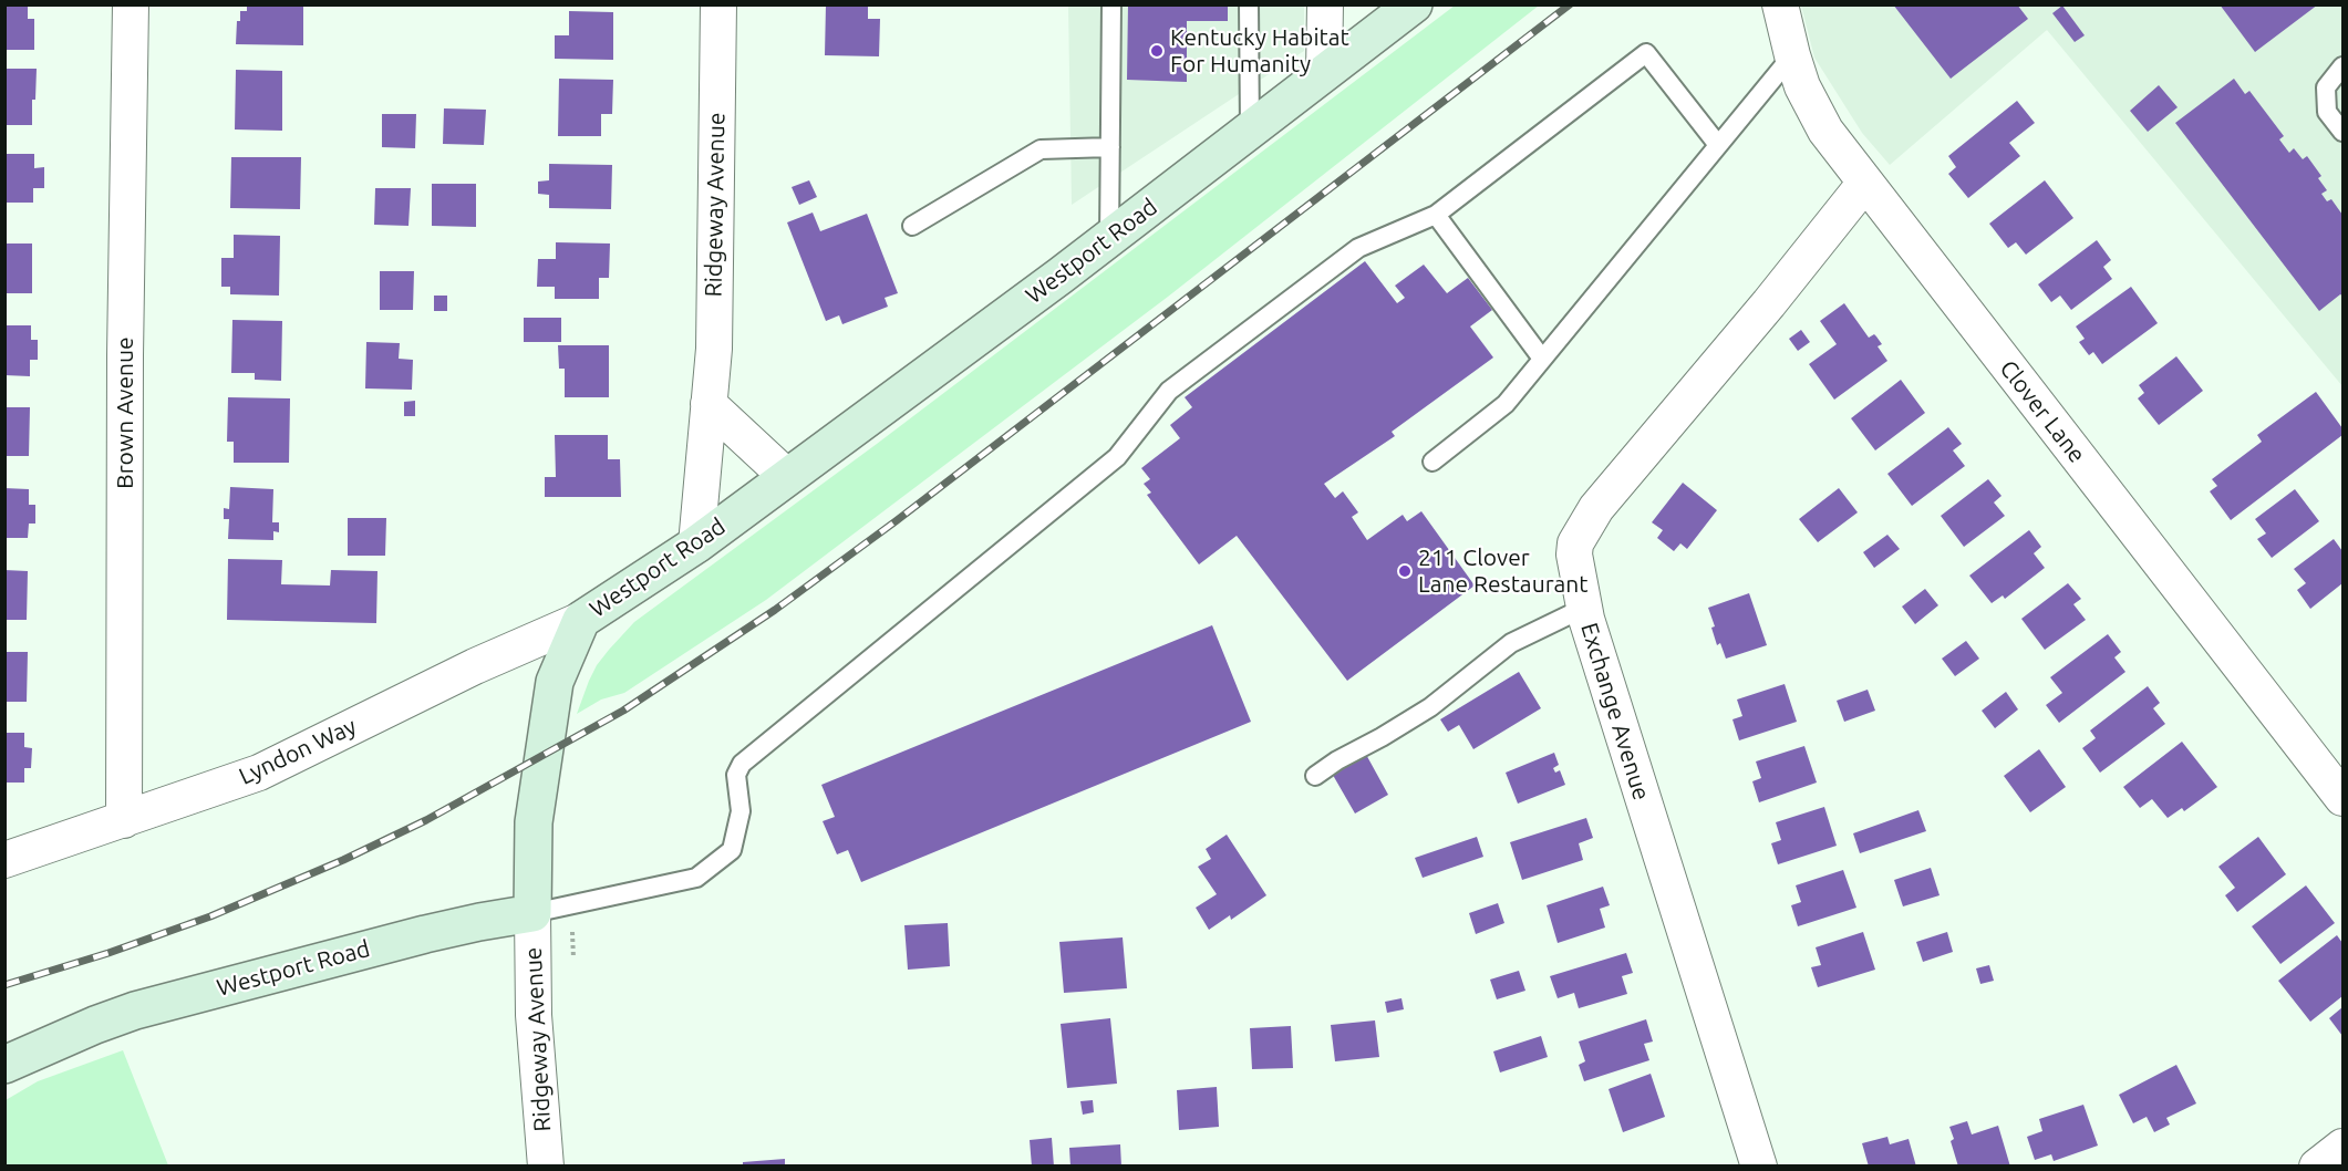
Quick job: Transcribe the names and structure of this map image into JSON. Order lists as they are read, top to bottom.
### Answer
{
  "streets": {
    "main road": ["Westport Road"],
    "street": [
      "Ridgeway Avenue",
      "Clover Lane",
      "Brown Avenue",
      "Exchange Avenue",
      "Lyndon Way"
    ]
  },
  "crossings": [
    ["Ridgeway Avenue", "Westport Road"],
    ["Westport Road", "Lyndon Way"],
    ["Clover Lane", "Exchange Avenue"],
    ["Brown Avenue", "Lyndon Way"]
  ],
  "places": ["Kentucky Habitat For Humanity", "211 Clover Lane Restaurant"]
}
